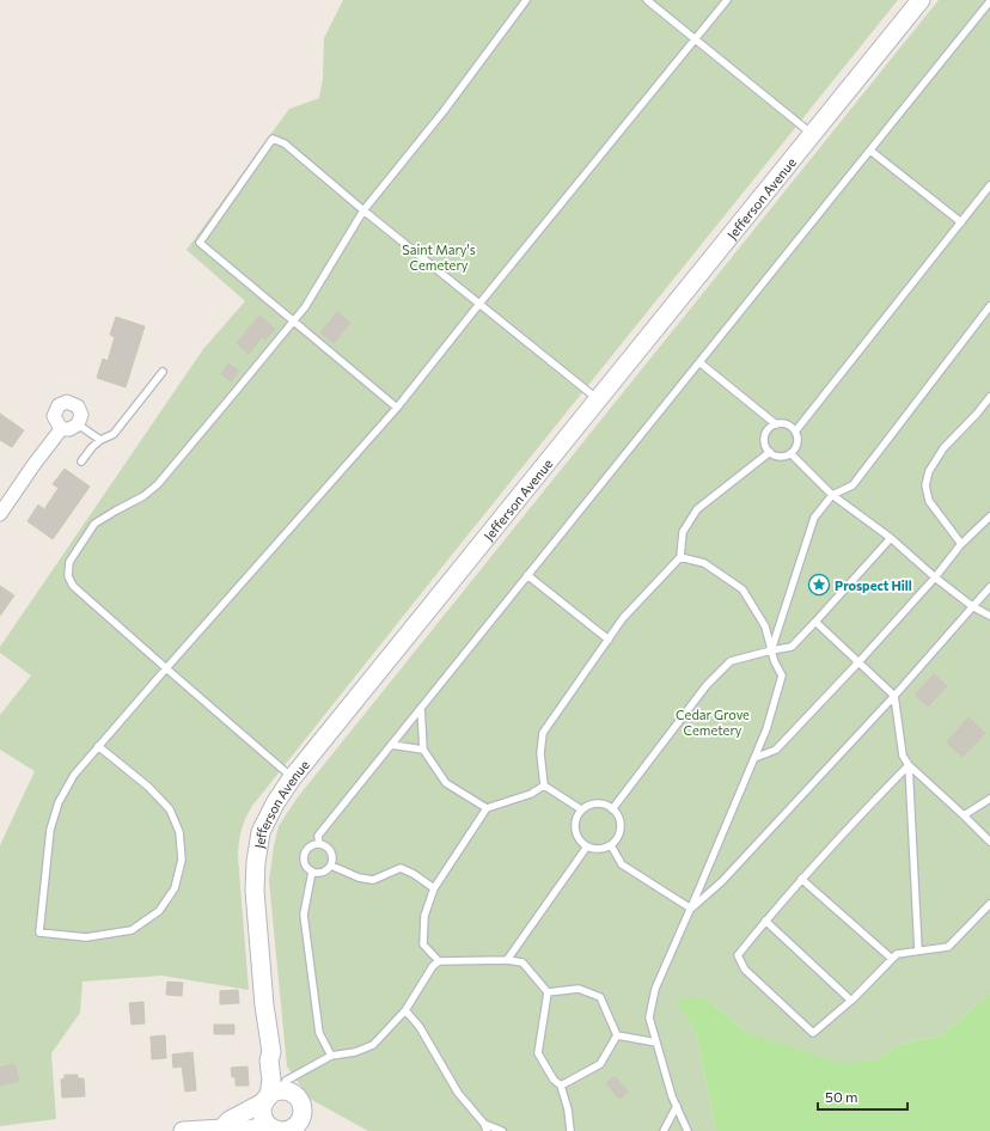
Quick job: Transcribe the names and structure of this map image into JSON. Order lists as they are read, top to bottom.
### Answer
{
  "streets": {
    "main road": ["Jefferson Avenue"]
  },
  "parks": ["Saint Mary's Cemetery", "Cedar Grove Cemetery"],
  "places": {
    "place": ["Prospect Hill"]
  },
  "scale_bar": "50 m"
}
